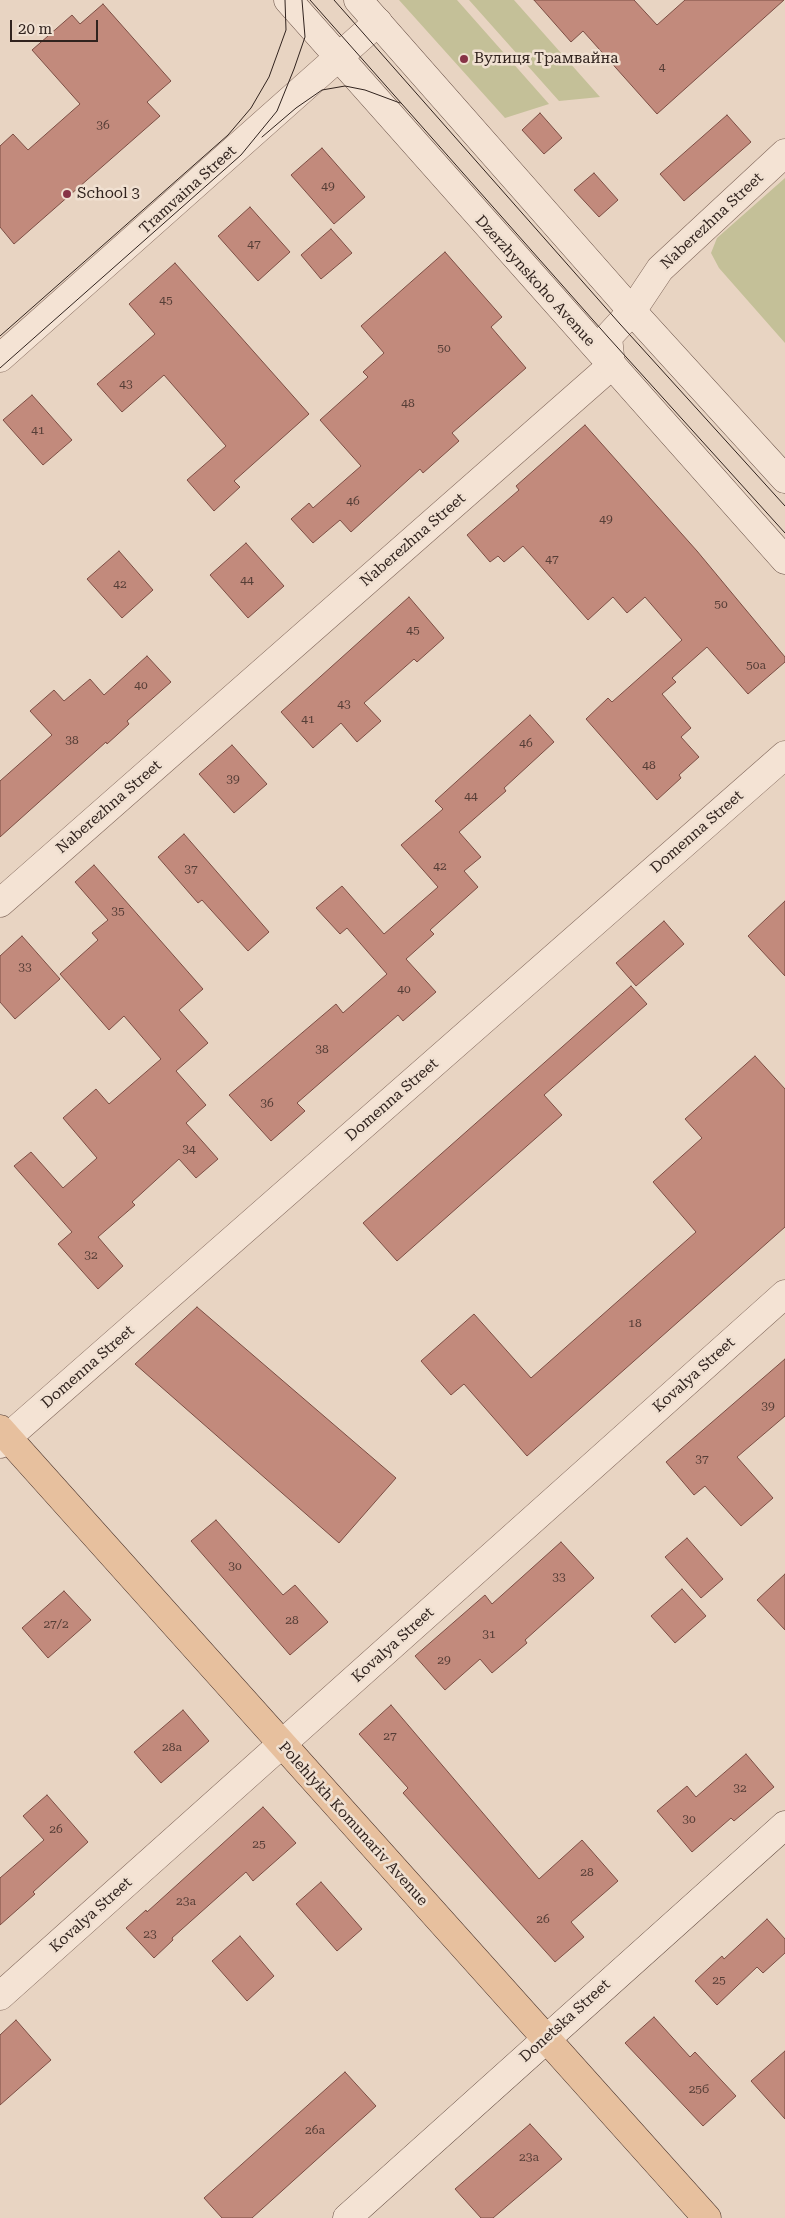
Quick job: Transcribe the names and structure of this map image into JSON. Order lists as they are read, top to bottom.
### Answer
{
  "streets": {
    "main road": ["Polehlykh Komunariv Avenue"],
    "street": [
      "Tramvaina Street",
      "Naberezhna Street",
      "Dzerzhynskoho Avenue",
      "Domenna Street",
      "Kovalya Street",
      "Donetska Street"
    ]
  },
  "crossings": [
    ["Tramvaina Street", "Dzerzhynskoho Avenue"],
    ["Naberezhna Street", "Dzerzhynskoho Avenue"],
    ["Domenna Street", "Polehlykh Komunariv Avenue"],
    ["Kovalya Street", "Polehlykh Komunariv Avenue"],
    ["Polehlykh Komunariv Avenue", "Donetska Street"]
  ],
  "places": ["Вулиця Трамвайна", "School 3"],
  "house_numbers": [
    "4",
    "36",
    "49",
    "47",
    "45",
    "50",
    "43",
    "48",
    "41",
    "46",
    "49",
    "47",
    "44",
    "42",
    "50",
    "45",
    "50а",
    "40",
    "43",
    "41",
    "38",
    "46",
    "48",
    "39",
    "44",
    "42",
    "37",
    "35",
    "33",
    "40",
    "38",
    "36",
    "34",
    "32",
    "18",
    "39",
    "37",
    "30",
    "33",
    "28",
    "27/2",
    "31",
    "29",
    "27",
    "28а",
    "32",
    "30",
    "26",
    "25",
    "28",
    "23а",
    "26",
    "23",
    "25",
    "25б",
    "26а",
    "23а"
  ],
  "scale_bar": "20 m"
}
